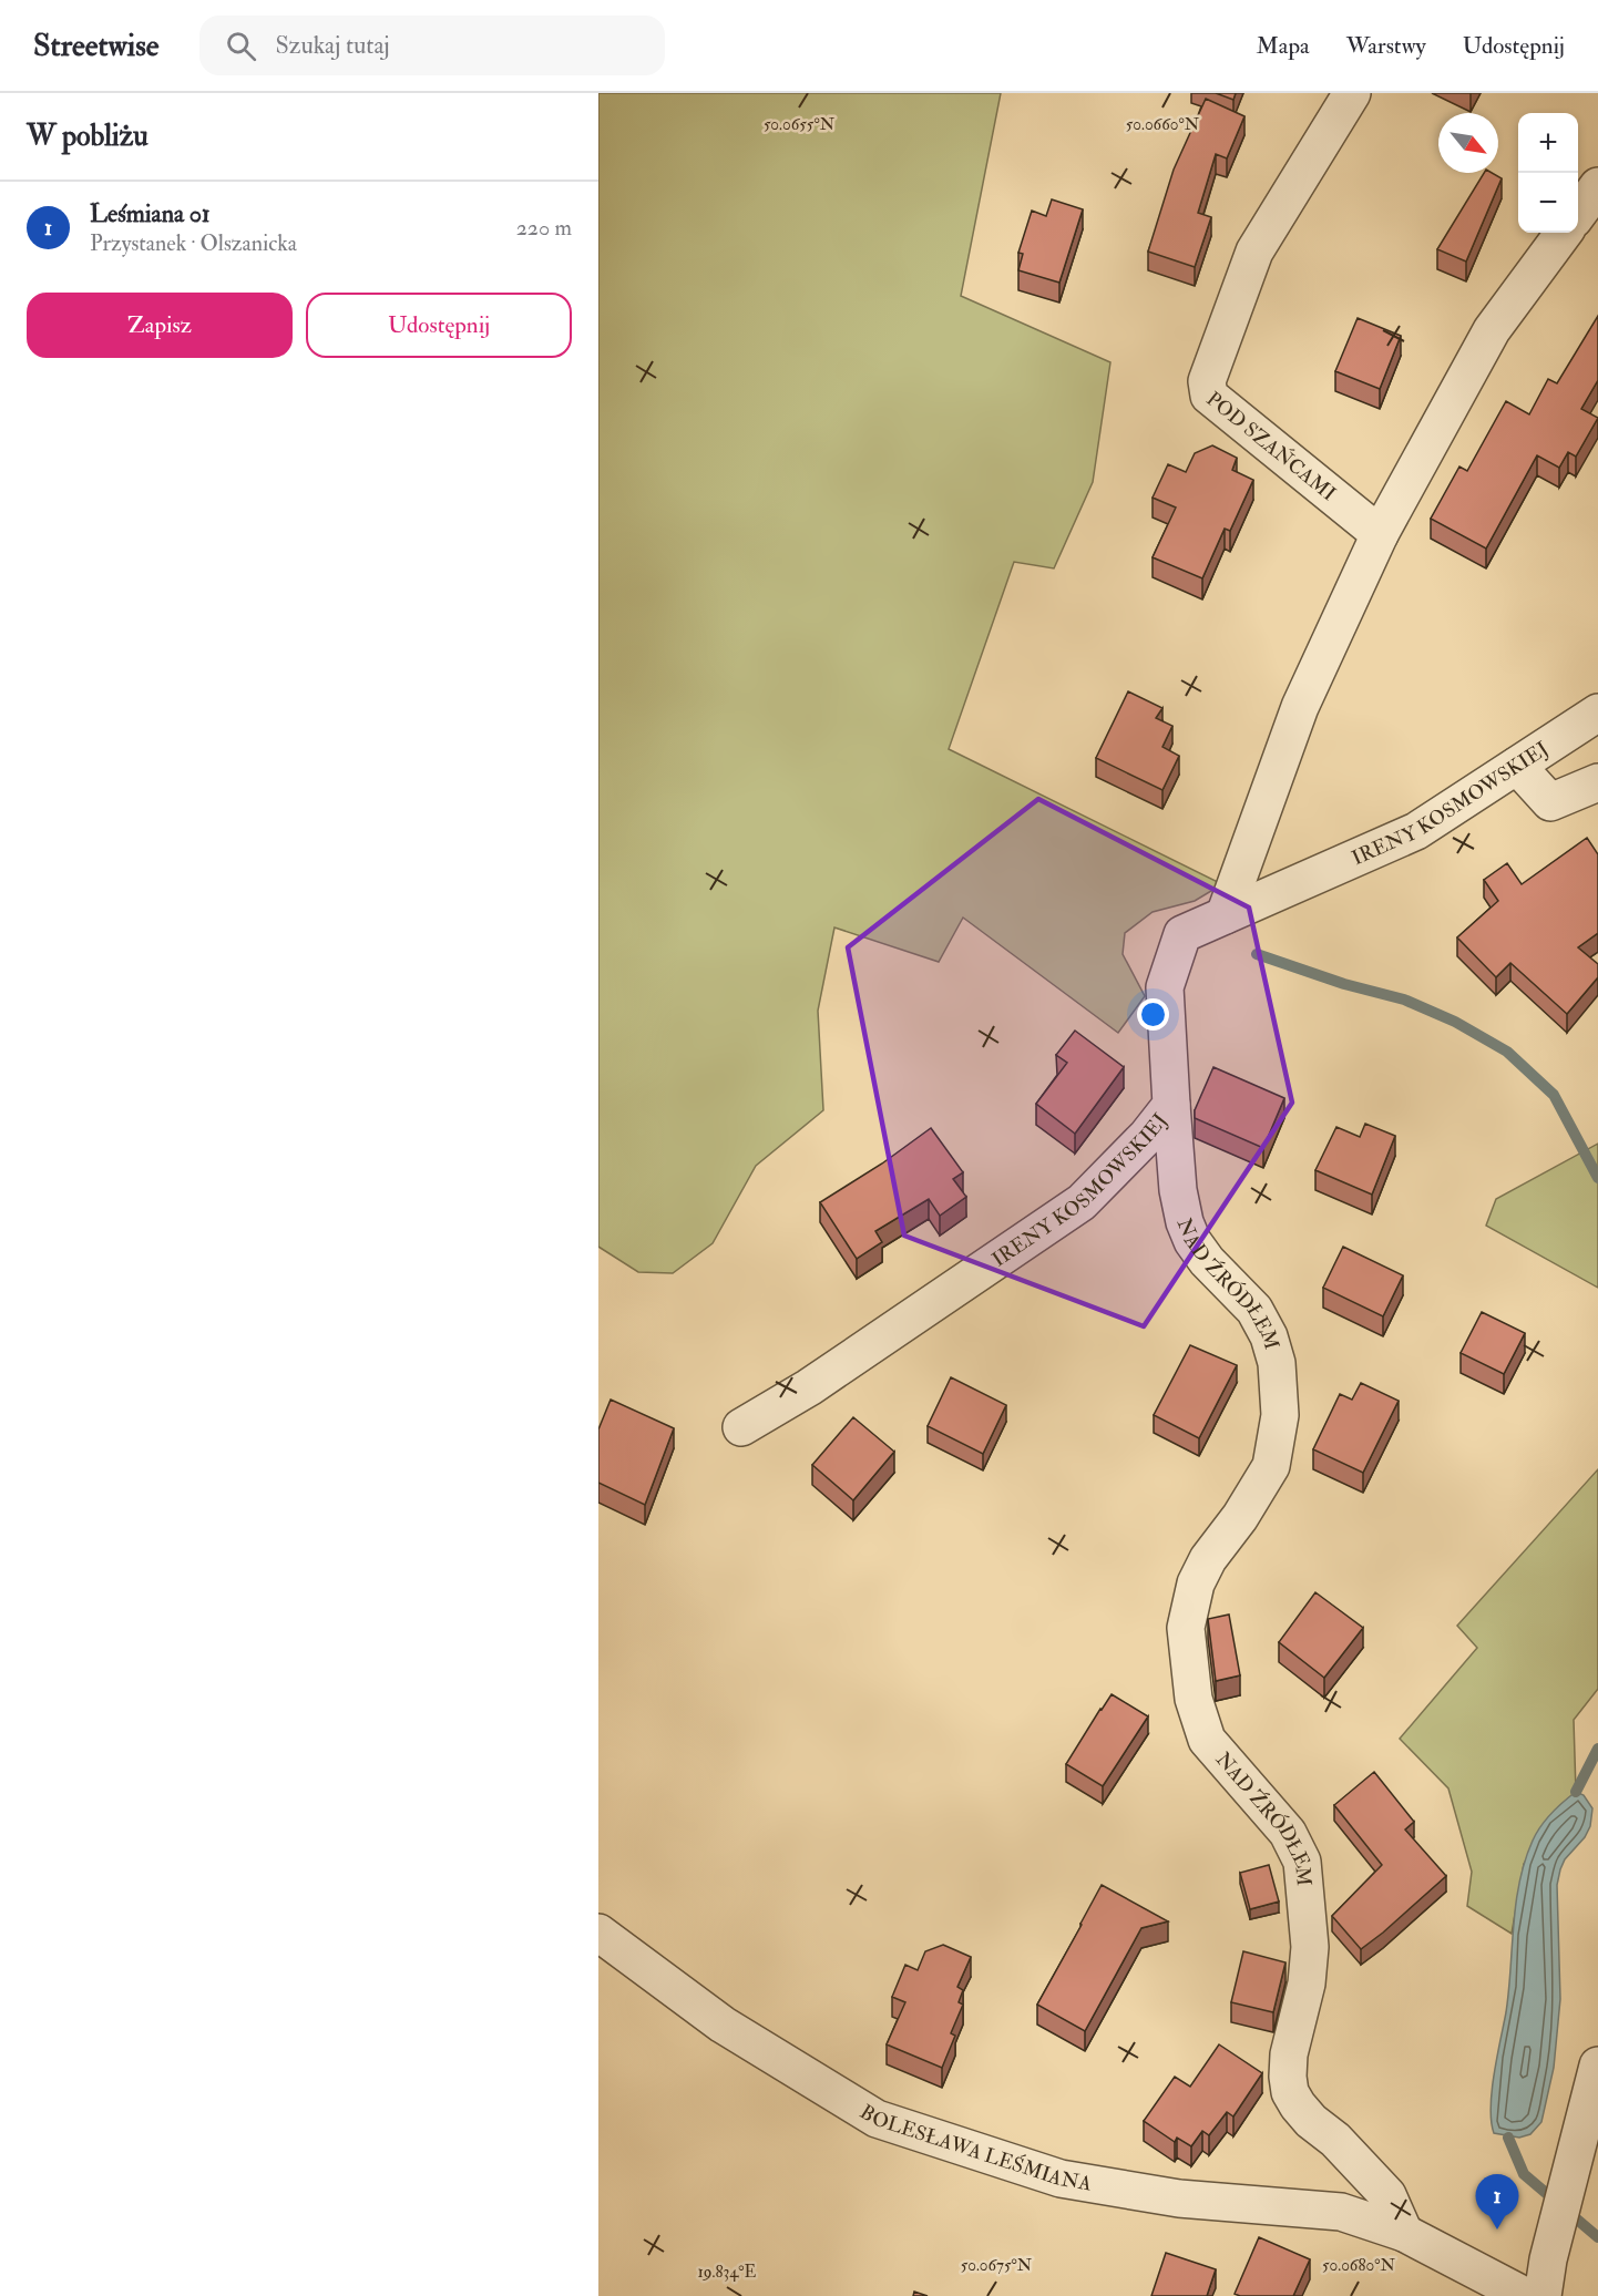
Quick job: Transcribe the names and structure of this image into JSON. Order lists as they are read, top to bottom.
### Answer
{
  "streets": {
    "street": [
      "POD SZAŃCAMI",
      "IRENY KOSMOWSKIEJ",
      "NAD ŹRÓDŁEM",
      "BOLESŁAWA LEŚMIANA"
    ]
  },
  "crossings": [
    ["IRENY KOSMOWSKIEJ", "NAD ŹRÓDŁEM"],
    ["NAD ŹRÓDŁEM", "BOLESŁAWA LEŚMIANA"]
  ],
  "north": "bottom right",
  "page": {
    "header": "Streetwise",
    "search": "Szukaj tutaj",
    "nav": ["Mapa", "Warstwy", "Udostępnij"],
    "heading": "W pobliżu",
    "map_buttons": ["+", "−"],
    "list": [
      {
        "mark": "1",
        "name": "Leśmiana 01",
        "note": "Przystanek · Olszanicka",
        "value": "220 m"
      }
    ],
    "buttons": ["Zapisz", "Udostępnij"],
    "pins": "1"
  },
  "coordinates": [
    "50.0655°N",
    "50.0660°N",
    "50.0675°N",
    "50.0680°N",
    "19.834°E"
  ]
}
